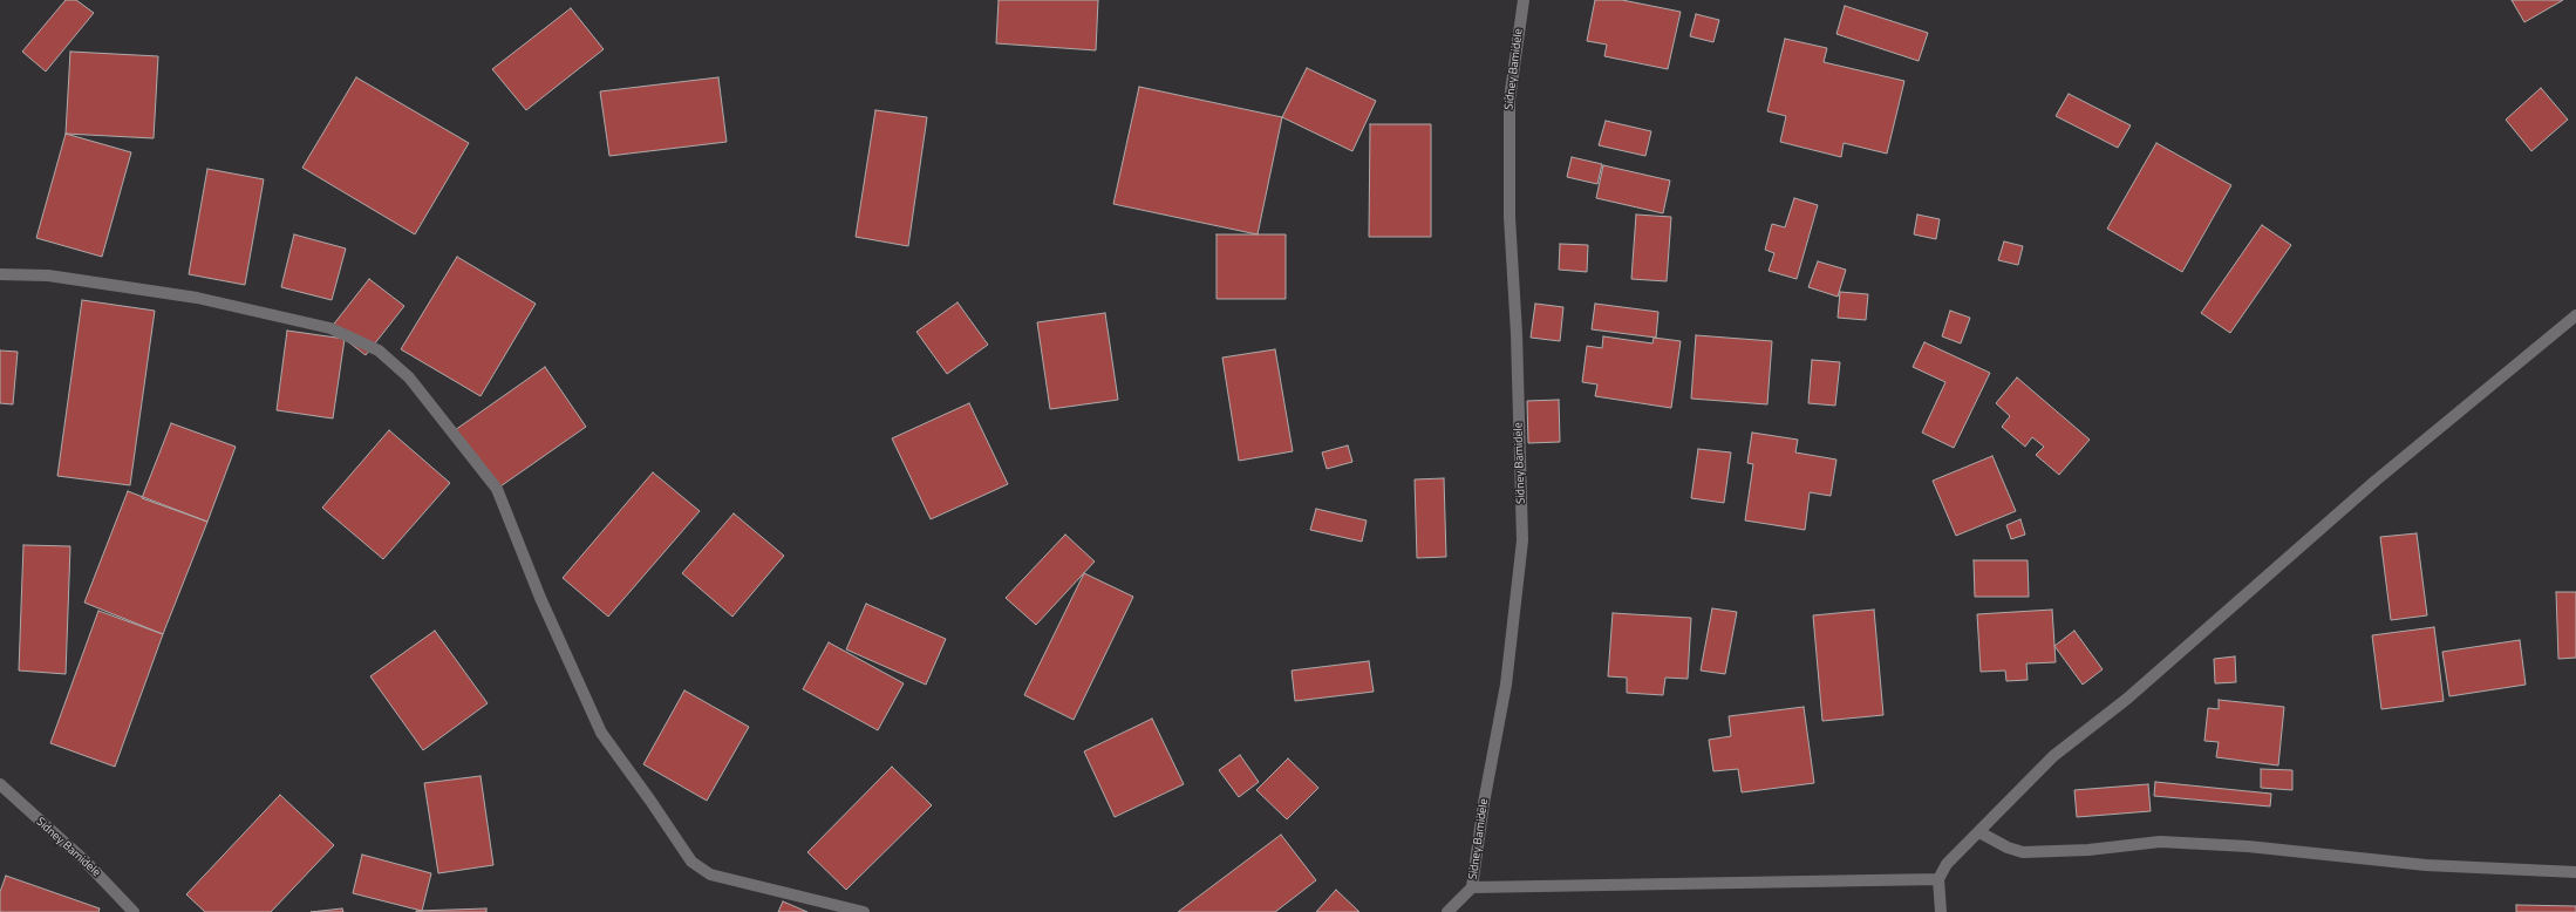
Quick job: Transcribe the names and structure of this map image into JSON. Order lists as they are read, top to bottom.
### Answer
{
  "streets": {
    "street": ["Sidney Bamidele"]
  }
}
